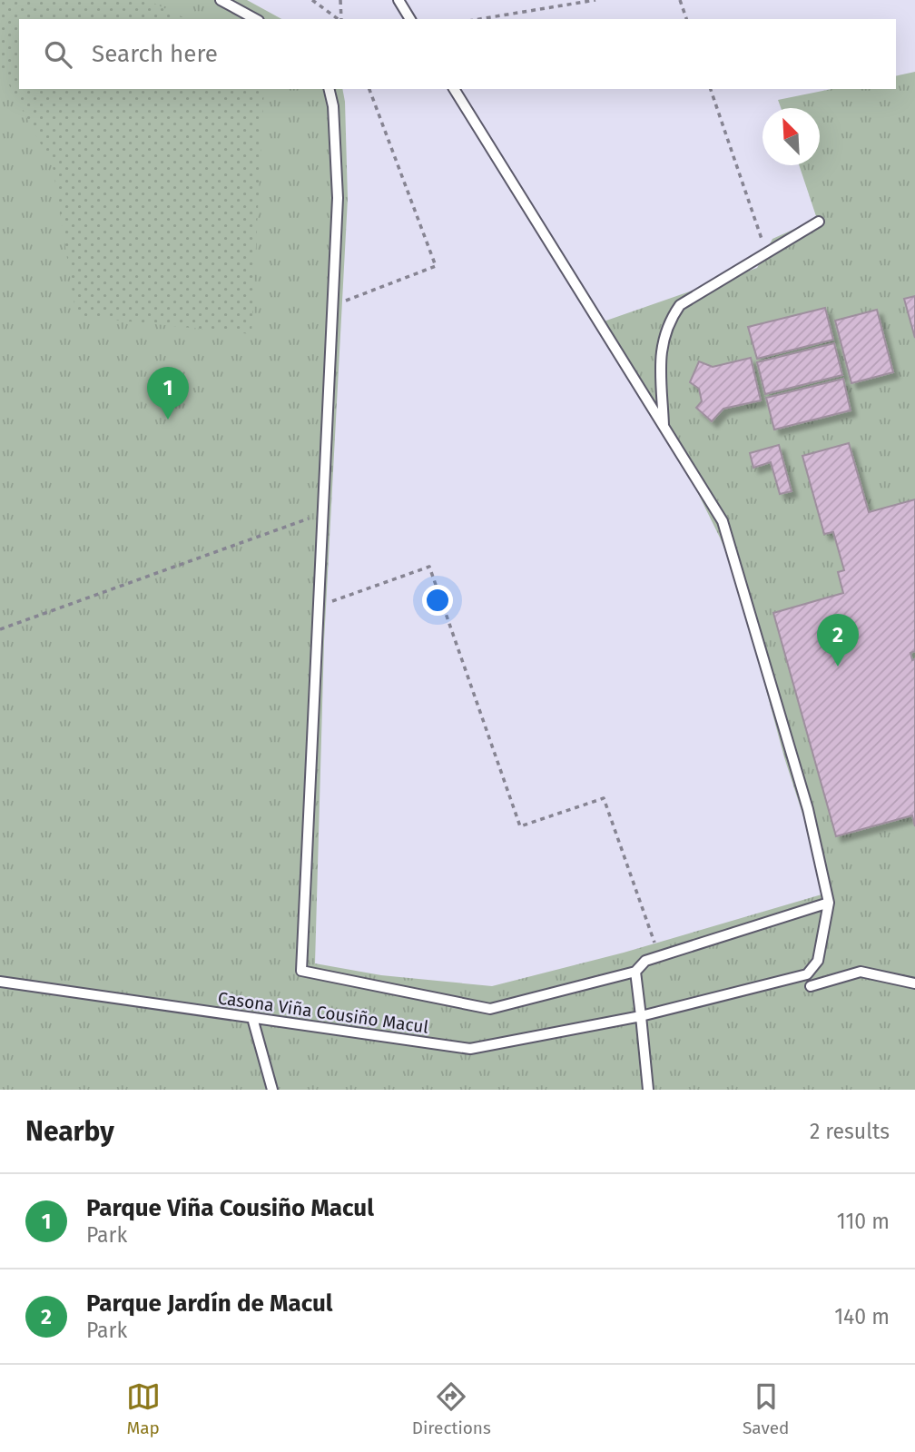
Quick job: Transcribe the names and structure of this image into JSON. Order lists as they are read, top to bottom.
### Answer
{
  "streets": {
    "lane": ["Casona Viña Cousiño Macul"]
  },
  "north": "top left",
  "page": {
    "search": "Search here",
    "pins": ["1", "2"],
    "heading": ["Nearby", "2 results"],
    "list": [
      {
        "mark": "1",
        "name": "Parque Viña Cousiño Macul",
        "note": "Park",
        "value": "110 m"
      },
      {
        "mark": "2",
        "name": "Parque Jardín de Macul",
        "note": "Park",
        "value": "140 m"
      }
    ],
    "nav": ["Map", "Directions", "Saved"]
  }
}
